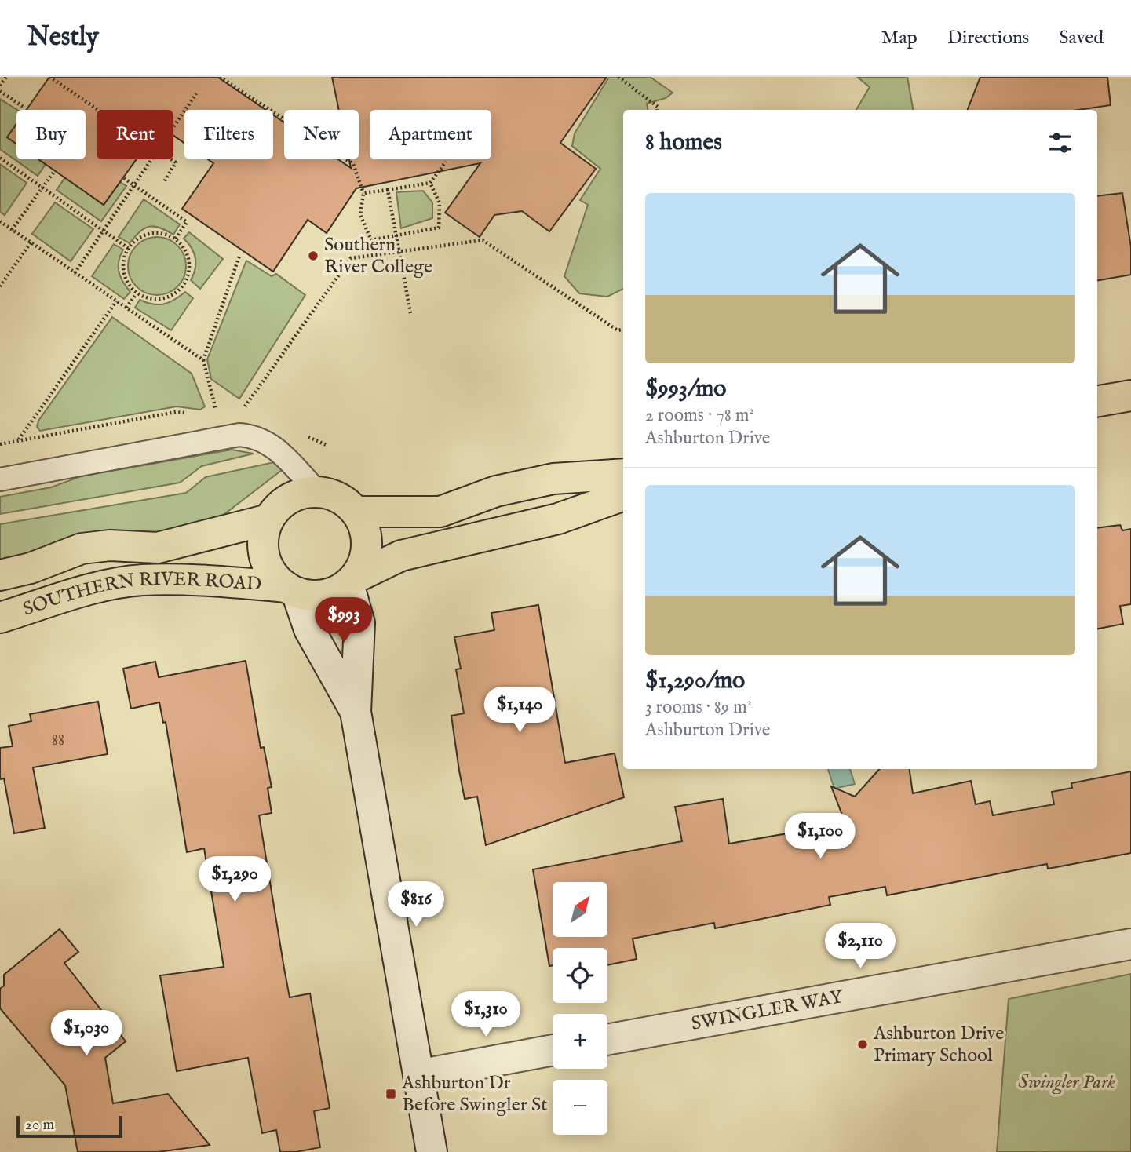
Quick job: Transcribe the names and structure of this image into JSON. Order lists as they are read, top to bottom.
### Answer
{
  "streets": {
    "main road": ["SOUTHERN RIVER ROAD", "SWINGLER WAY"]
  },
  "parks": ["Swingler Park"],
  "places": {
    "other": ["Southern River College", "Ashburton Drive Primary School"],
    "transit": ["Ashburton Dr Before Swingler St"]
  },
  "house_numbers": ["88"],
  "scale_bar": "20 m",
  "north": "top right",
  "page": {
    "header": "Nestly",
    "nav": ["Map", "Directions", "Saved"],
    "chip": [
      "Buy",
      "Rent",
      "Filters",
      "New",
      "Apartment"
    ],
    "heading": "8 homes",
    "list": [
      {
        "name": "$993/mo",
        "note": "2 rooms · 78 m² · Ashburton Drive"
      },
      {
        "name": "$1,290/mo",
        "note": "3 rooms · 89 m² · Ashburton Drive"
      }
    ],
    "price": [
      "$993",
      "$1,140",
      "$1,100",
      "$1,290",
      "$816",
      "$2,110",
      "$1,310",
      "$1,030"
    ],
    "map_buttons": ["+", "−"],
    "scale": "20 m"
  }
}
